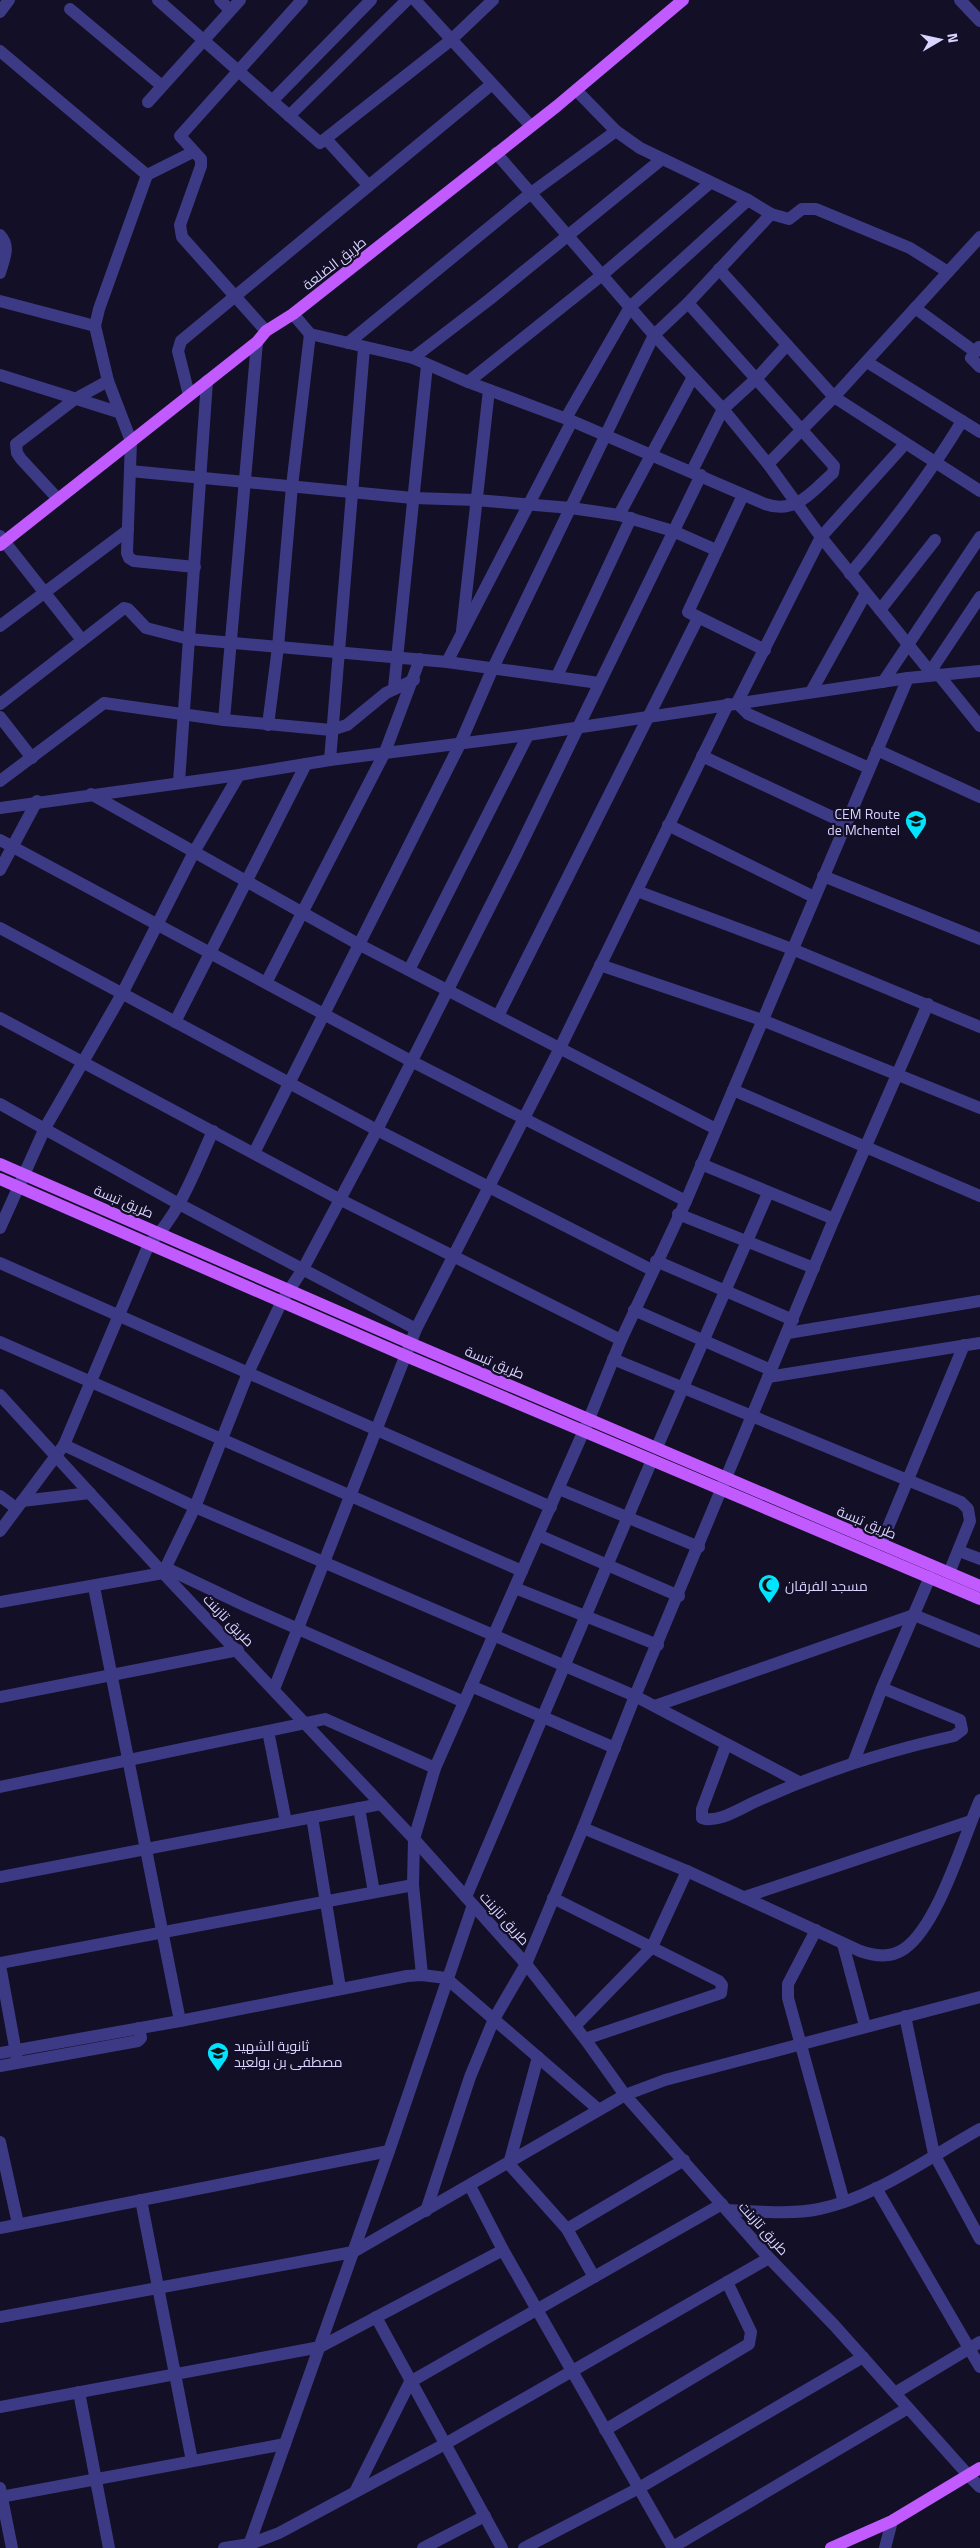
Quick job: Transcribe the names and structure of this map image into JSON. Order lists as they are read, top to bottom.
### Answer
{
  "streets": {
    "main road": ["طريق الضلعة", "طريق تبسة"],
    "street": ["طريق تازبنت"]
  },
  "places": {
    "school or university": ["CEM Route de Mchentel", "ثانوية الشهيد مصطفى بن بولعيد"],
    "mosque": ["مسجد الفرقان"]
  },
  "north": "right"
}
